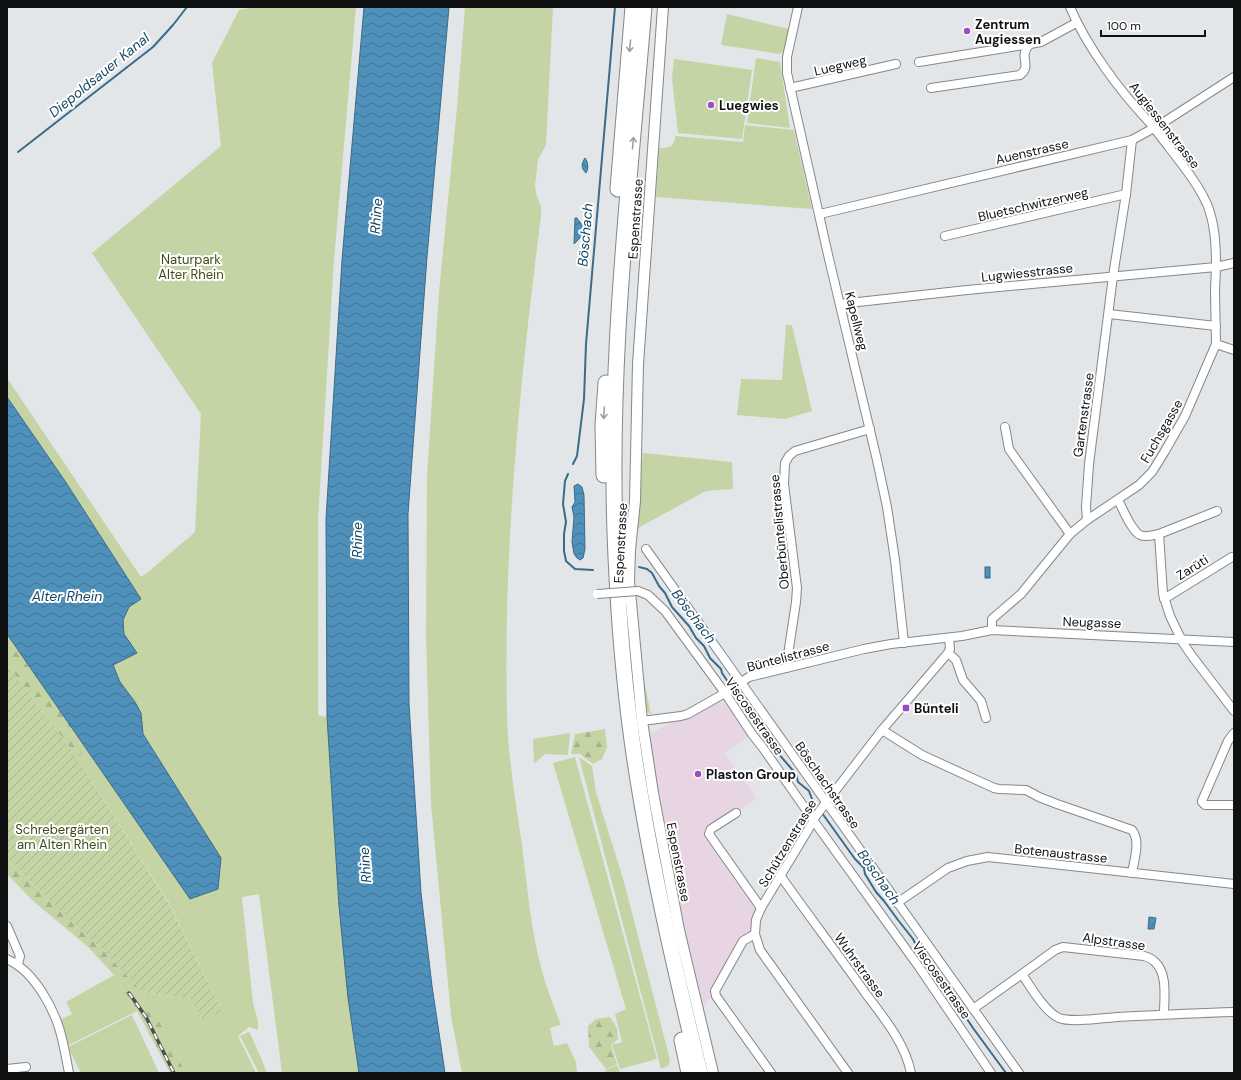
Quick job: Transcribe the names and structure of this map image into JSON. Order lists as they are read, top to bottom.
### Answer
{
  "streets": {
    "street": [
      "Luegweg",
      "Augiessenstrasse",
      "Auenstrasse",
      "Bluetschwitzerweg",
      "Espenstrasse",
      "Lugwiesstrasse",
      "Kapellweg",
      "Gartenstrasse",
      "Fuchsgasse",
      "Oberbüntelistrasse",
      "Zarüti",
      "Neugasse",
      "Büntelistrasse",
      "Viscosestrasse",
      "Böschachstrasse",
      "Schützenstrasse",
      "Botenaustrasse",
      "Alpstrasse",
      "Wuhrstrasse"
    ]
  },
  "crossings": [
    ["Luegweg", "Kapellweg"],
    ["Augiessenstrasse", "Auenstrasse"],
    ["Augiessenstrasse", "Lugwiesstrasse"],
    ["Augiessenstrasse", "Fuchsgasse"],
    ["Auenstrasse", "Kapellweg"],
    ["Auenstrasse", "Gartenstrasse"],
    ["Bluetschwitzerweg", "Gartenstrasse"],
    ["Espenstrasse", "Büntelistrasse"],
    ["Lugwiesstrasse", "Kapellweg"],
    ["Lugwiesstrasse", "Gartenstrasse"],
    ["Lugwiesstrasse", "Fuchsgasse"],
    ["Kapellweg", "Oberbüntelistrasse"],
    ["Kapellweg", "Büntelistrasse"],
    ["Gartenstrasse", "Fuchsgasse"],
    ["Fuchsgasse", "Neugasse"],
    ["Oberbüntelistrasse", "Büntelistrasse"],
    ["Neugasse", "Büntelistrasse"],
    ["Büntelistrasse", "Viscosestrasse"],
    ["Büntelistrasse", "Böschachstrasse"],
    ["Viscosestrasse", "Schützenstrasse"],
    ["Böschachstrasse", "Schützenstrasse"],
    ["Böschachstrasse", "Botenaustrasse"],
    ["Böschachstrasse", "Alpstrasse"],
    ["Schützenstrasse", "Wuhrstrasse"]
  ],
  "water": [
    "Diepoldsauer Kanal",
    "Rhine",
    "Böschach",
    "Alter Rhein"
  ],
  "parks": ["Naturpark Alter Rhein", "Schrebergärten am Alten Rhein"],
  "places": {
    "other": ["Zentrum Augiessen", "Luegwies", "Plaston Group"],
    "transit": ["Bünteli"]
  },
  "scale_bar": "100 m"
}
